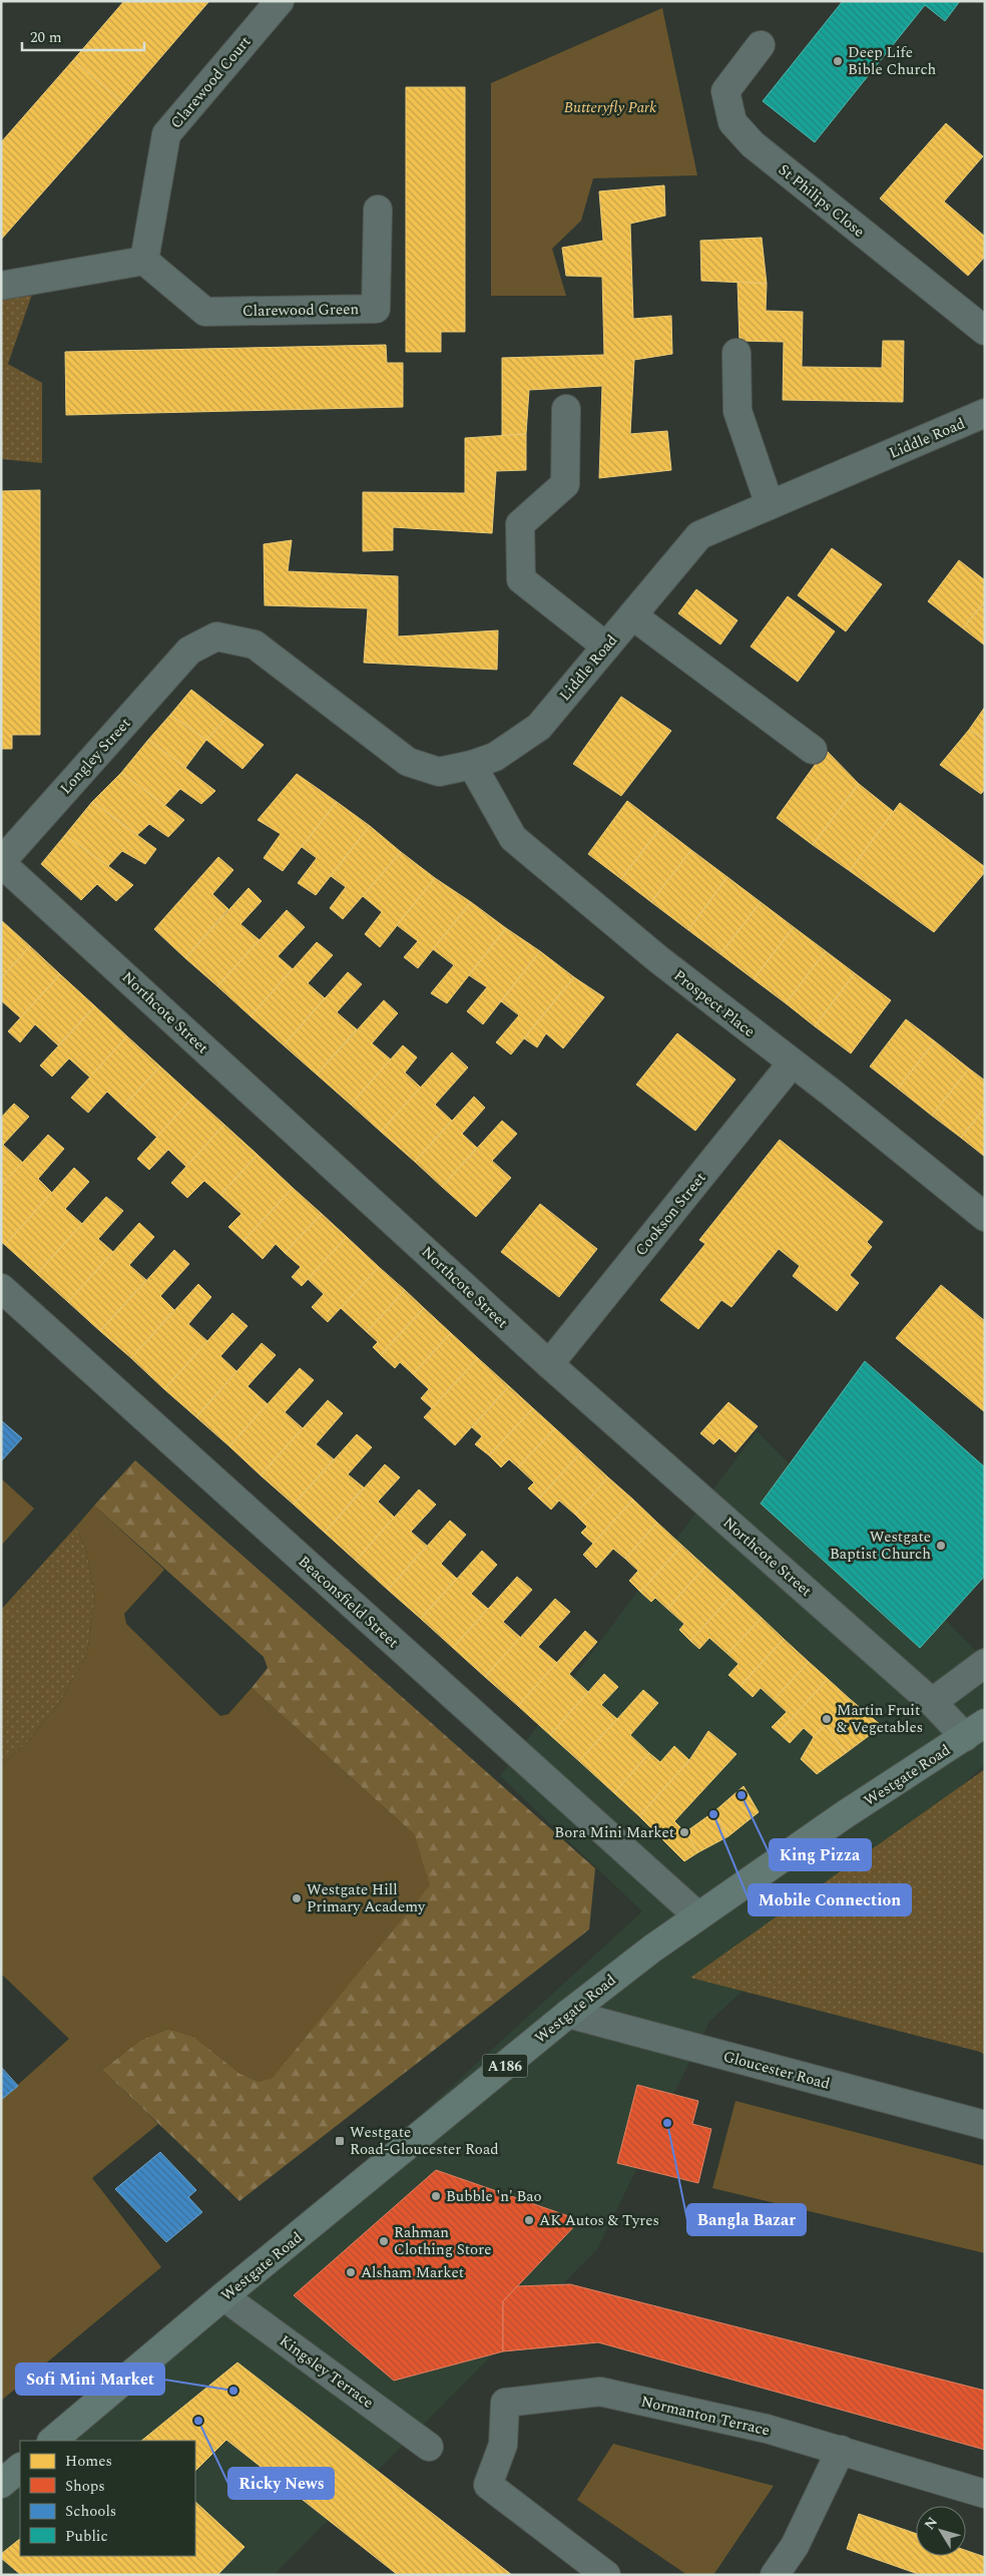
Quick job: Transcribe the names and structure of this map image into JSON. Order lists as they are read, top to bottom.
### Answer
{
  "streets": {
    "main road": ["Westgate Road", "A186"],
    "street": [
      "Clarewood Court",
      "St Philips Close",
      "Clarewood Green",
      "Liddle Road",
      "Longley Street",
      "Prospect Place",
      "Northcote Street",
      "Cookson Street",
      "Beaconsfield Street",
      "Gloucester Road",
      "Kingsley Terrace",
      "Normanton Terrace"
    ]
  },
  "crossings": [
    ["Clarewood Court", "Clarewood Green"],
    ["Liddle Road", "Longley Street"],
    ["Liddle Road", "Prospect Place"],
    ["Longley Street", "Northcote Street"],
    ["Prospect Place", "Cookson Street"],
    ["Northcote Street", "Cookson Street"],
    ["Northcote Street", "Westgate Road"],
    ["Beaconsfield Street", "Westgate Road"],
    ["Westgate Road", "Gloucester Road"],
    ["Westgate Road", "Kingsley Terrace"]
  ],
  "parks": ["Butteryfly Park"],
  "places": {
    "other": [
      "Deep Life Bible Church",
      "Westgate Baptist Church",
      "Martin Fruit & Vegetables",
      "King Pizza",
      "Mobile Connection",
      "Bora Mini Market",
      "Westgate Hill Primary Academy",
      "Bangla Bazar",
      "Bubble 'n' Bao",
      "AK Autos & Tyres",
      "Rahman Clothing Store",
      "Alsham Market",
      "Sofi Mini Market",
      "Ricky News"
    ],
    "transit": ["Westgate Road-Gloucester Road"]
  },
  "legend": [
    "Homes",
    "Shops",
    "Schools",
    "Public"
  ],
  "scale_bar": "20 m",
  "north": "top left"
}
